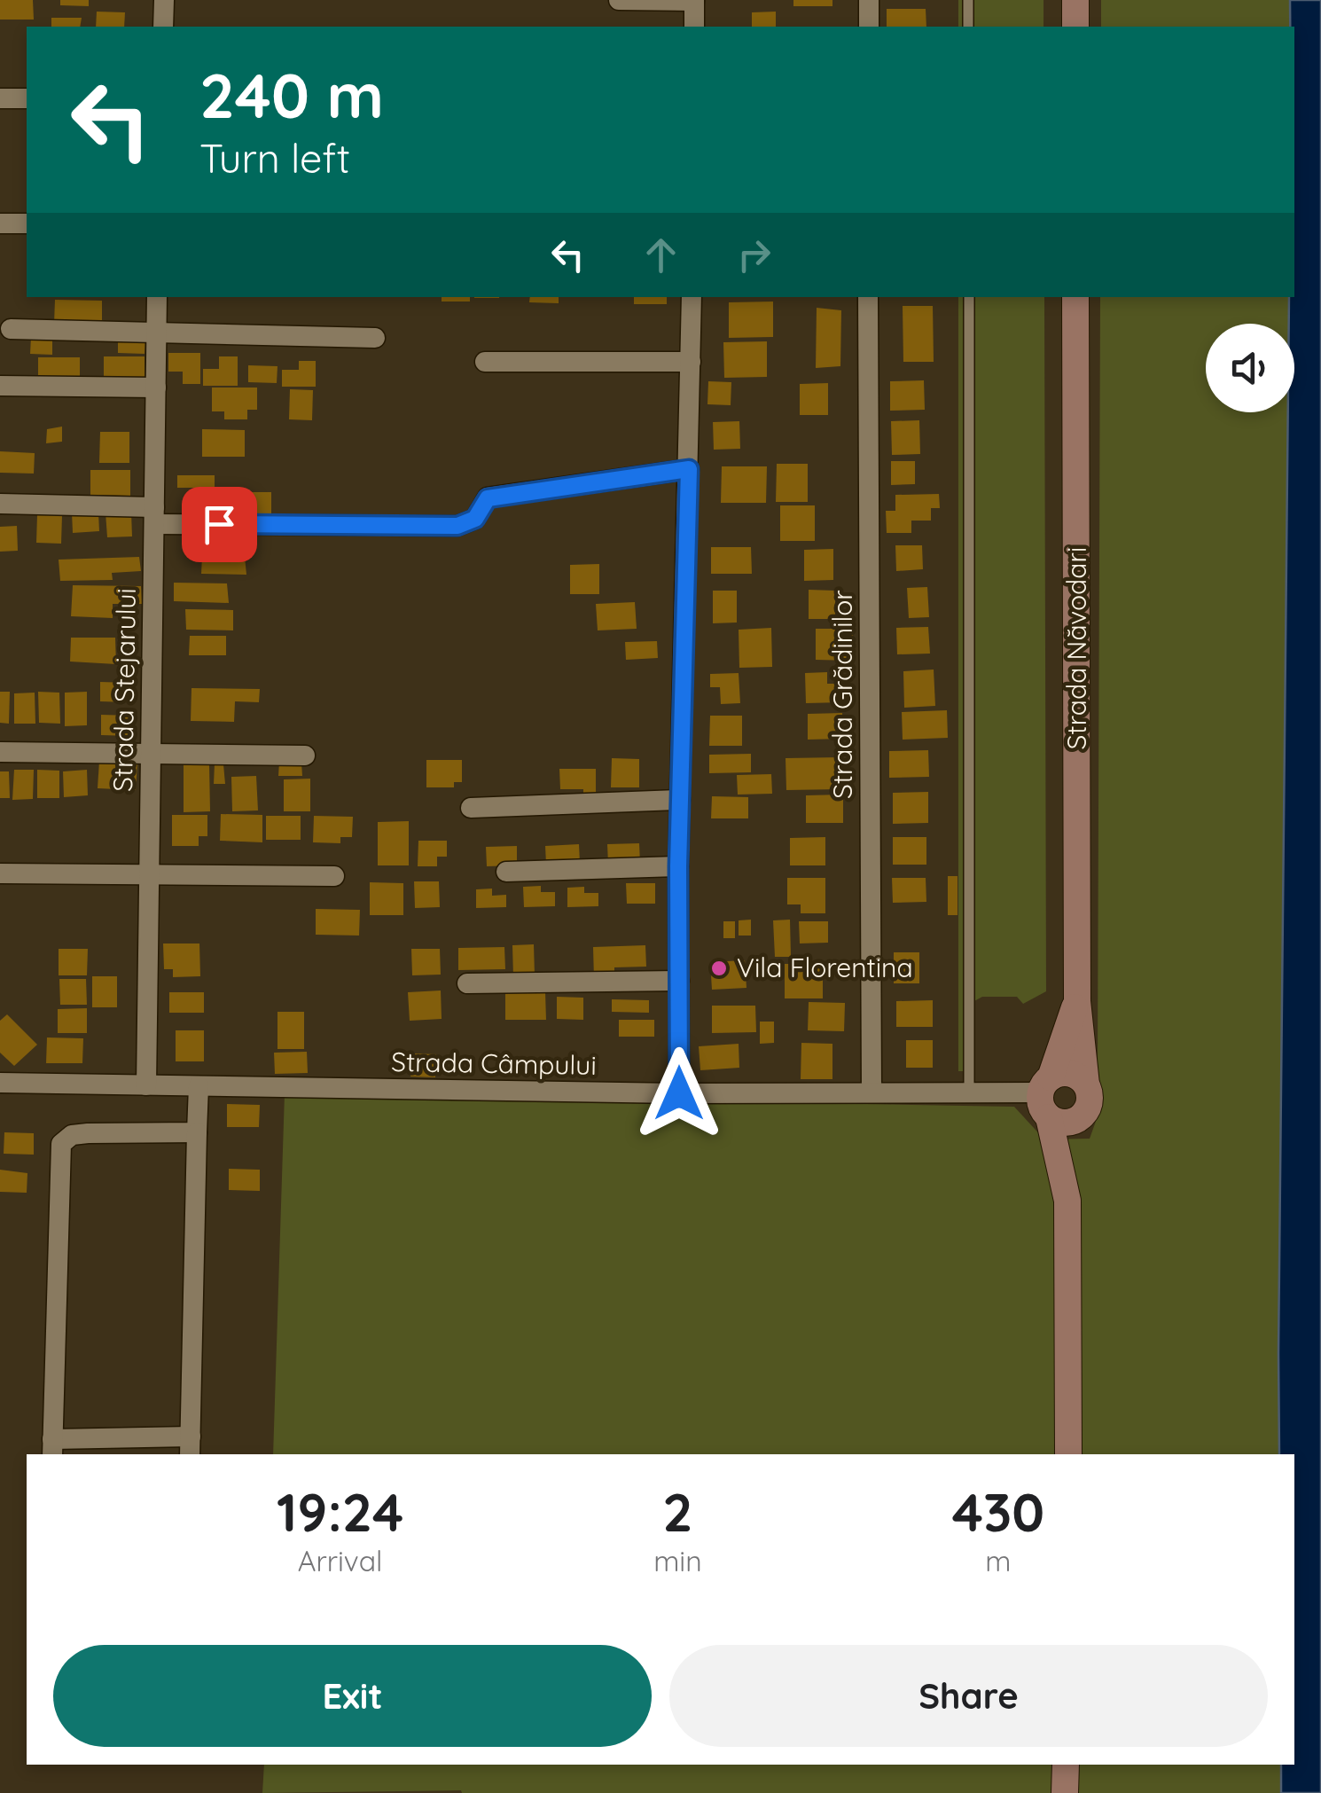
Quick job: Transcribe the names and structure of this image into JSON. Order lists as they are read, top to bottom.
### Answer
{
  "streets": {
    "main road": ["Strada Năvodari"],
    "street": ["Strada Stejarului", "Strada Grădinilor", "Strada Câmpului"]
  },
  "crossings": [
    ["Strada Năvodari", "Strada Câmpului"],
    ["Strada Stejarului", "Strada Câmpului"],
    ["Strada Grădinilor", "Strada Câmpului"]
  ],
  "places": ["Vila Florentina"],
  "page": {
    "turn": ["240 m", "Turn left"],
    "eta": [
      "19:24",
      "Arrival",
      "2",
      "min",
      "430",
      "m"
    ],
    "buttons": ["Exit", "Share"]
  }
}
